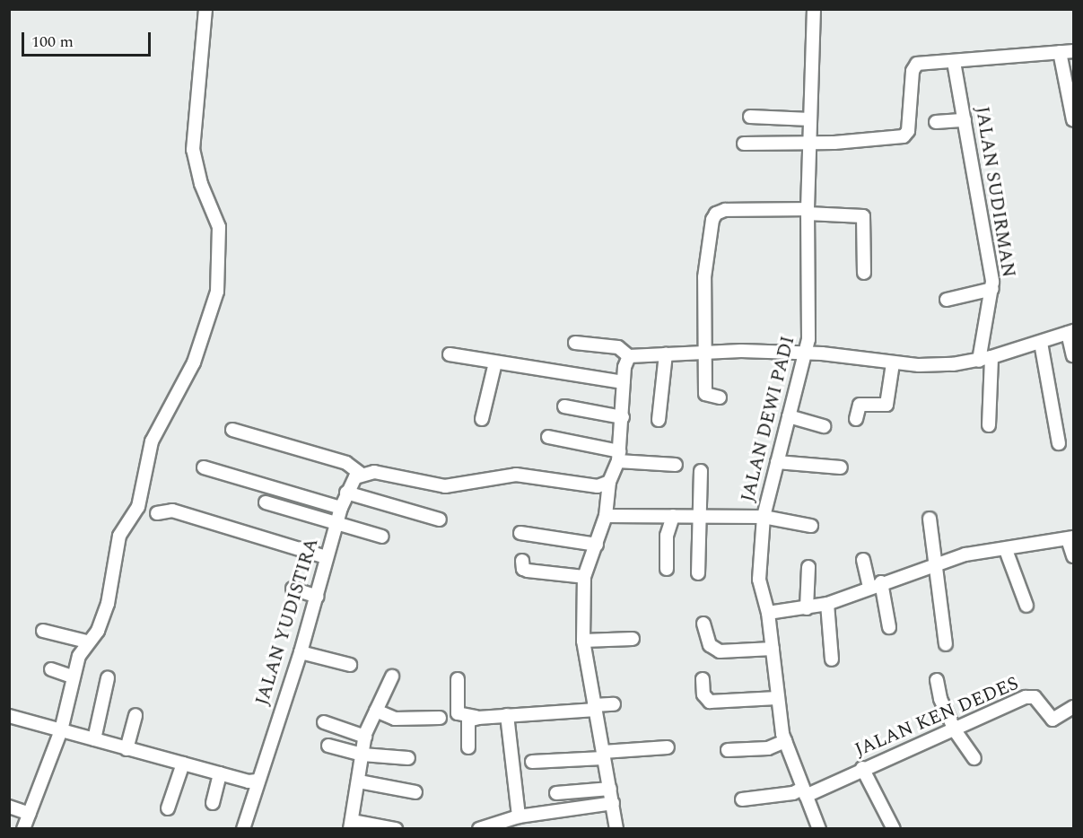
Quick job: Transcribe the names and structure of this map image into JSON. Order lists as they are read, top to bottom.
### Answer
{
  "streets": {
    "street": [
      "JALAN SUDIRMAN",
      "JALAN DEWI PADI",
      "JALAN YUDISTIRA",
      "JALAN KEN DEDES"
    ]
  },
  "crossings": [
    ["JALAN DEWI PADI", "JALAN KEN DEDES"]
  ],
  "scale_bar": "100 m"
}
